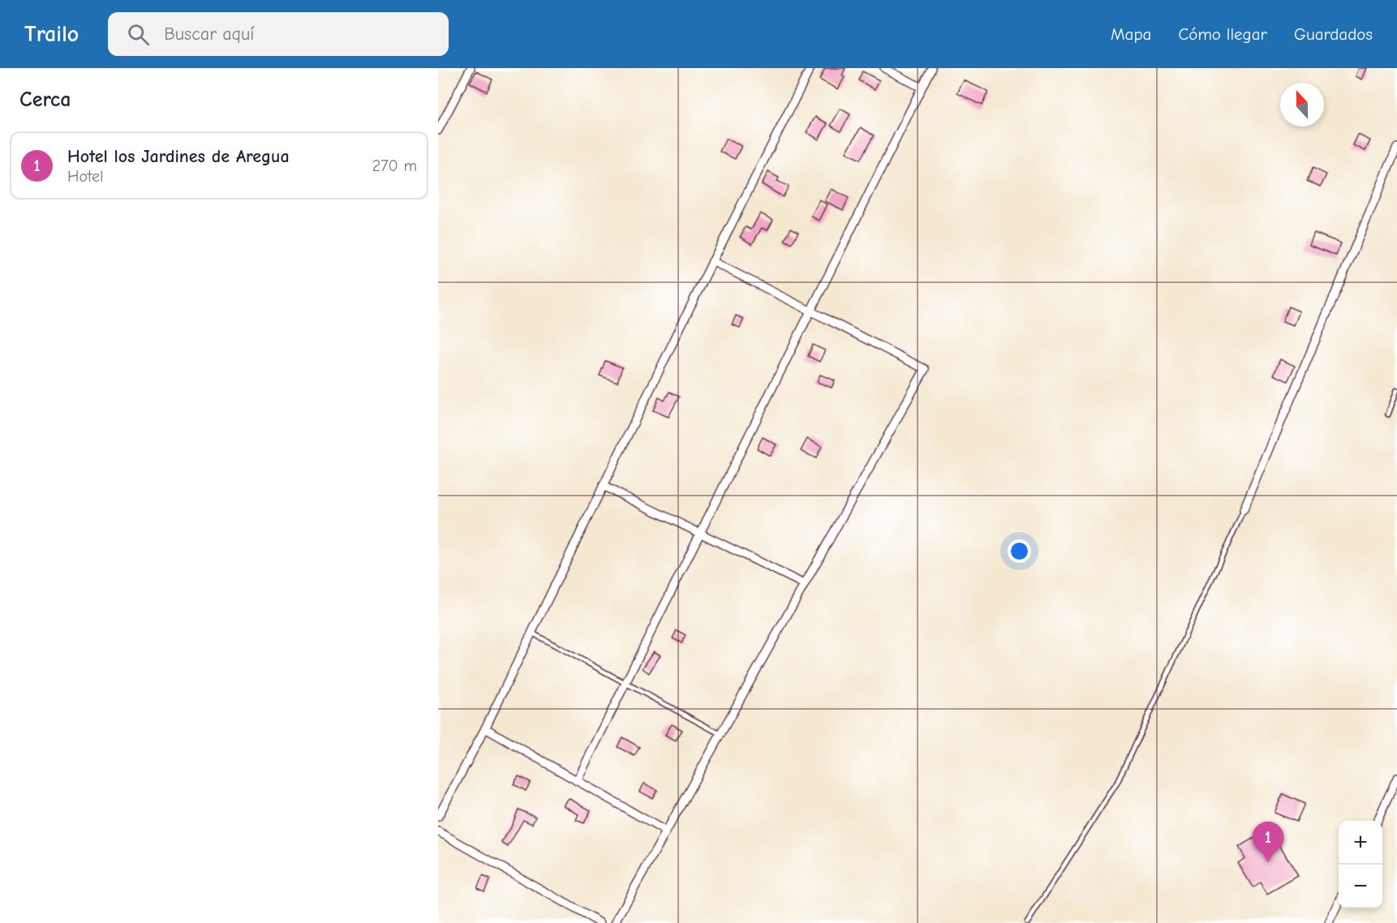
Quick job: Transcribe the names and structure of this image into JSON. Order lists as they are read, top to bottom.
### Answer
{
  "north": "top",
  "page": {
    "header": "Trailo",
    "search": "Buscar aquí",
    "nav": ["Mapa", "Cómo llegar", "Guardados"],
    "heading": "Cerca",
    "list": [
      {
        "mark": "1",
        "name": "Hotel los Jardines de Aregua",
        "note": "Hotel",
        "value": "270 m"
      }
    ],
    "map_buttons": ["+", "−"],
    "pins": "1"
  }
}
